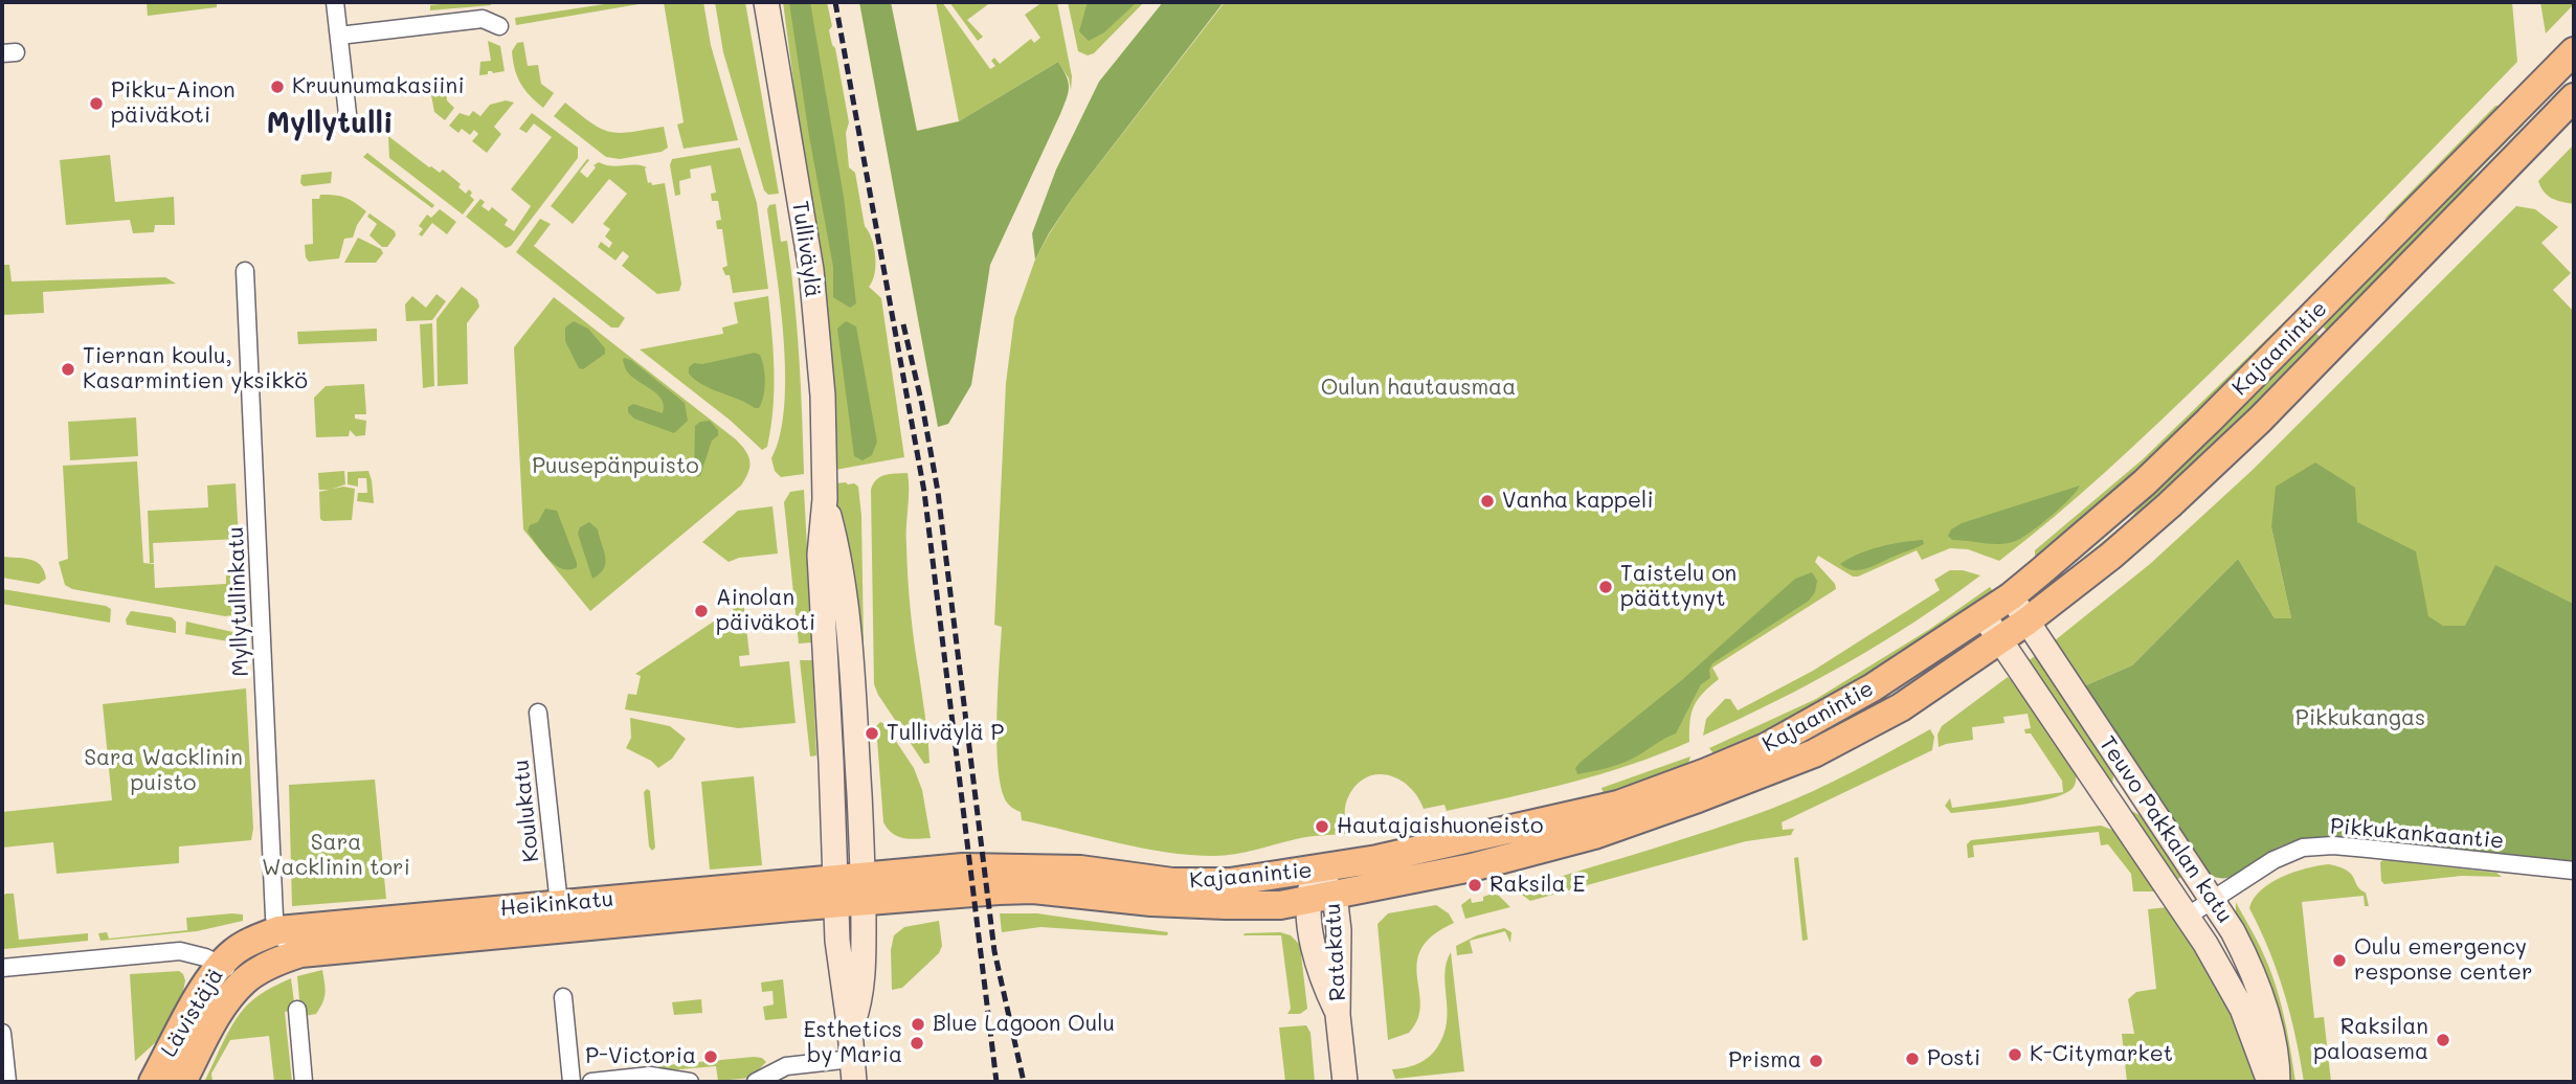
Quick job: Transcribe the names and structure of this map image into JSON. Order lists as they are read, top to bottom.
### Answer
{
  "streets": {
    "main road": ["Kajaanintie", "Heikinkatu", "Lävistäjä"],
    "street": [
      "Tulliväylä",
      "Myllytullinkatu",
      "Koulukatu",
      "Teuvo Pakkalan katu",
      "Pikkukankaantie",
      "Ratakatu"
    ]
  },
  "crossings": [
    ["Tulliväylä", "Kajaanintie"],
    ["Tulliväylä", "Heikinkatu"],
    ["Kajaanintie", "Teuvo Pakkalan katu"],
    ["Kajaanintie", "Heikinkatu"],
    ["Kajaanintie", "Ratakatu"],
    ["Myllytullinkatu", "Heikinkatu"],
    ["Myllytullinkatu", "Lävistäjä"],
    ["Koulukatu", "Heikinkatu"],
    ["Teuvo Pakkalan katu", "Pikkukankaantie"],
    ["Heikinkatu", "Lävistäjä"]
  ],
  "districts": ["Myllytulli"],
  "parks": [
    "Oulun hautausmaa",
    "Puusepänpuisto",
    "Pikkukangas",
    "Sara Wacklinin puisto",
    "Sara Wacklinin tori"
  ],
  "places": [
    "Kruunumakasiini",
    "Pikku-Ainon päiväkoti",
    "Tiernan koulu, Kasarmintien yksikkö",
    "Vanha kappeli",
    "Taistelu on päättynyt",
    "Ainolan päiväkoti",
    "Tulliväylä P",
    "Hautajaishuoneisto",
    "Raksila E",
    "Oulu emergency response center",
    "Blue Lagoon Oulu",
    "Raksilan paloasema",
    "Esthetics by Maria",
    "K-Citymarket",
    "P-Victoria",
    "Posti",
    "Prisma"
  ]
}
